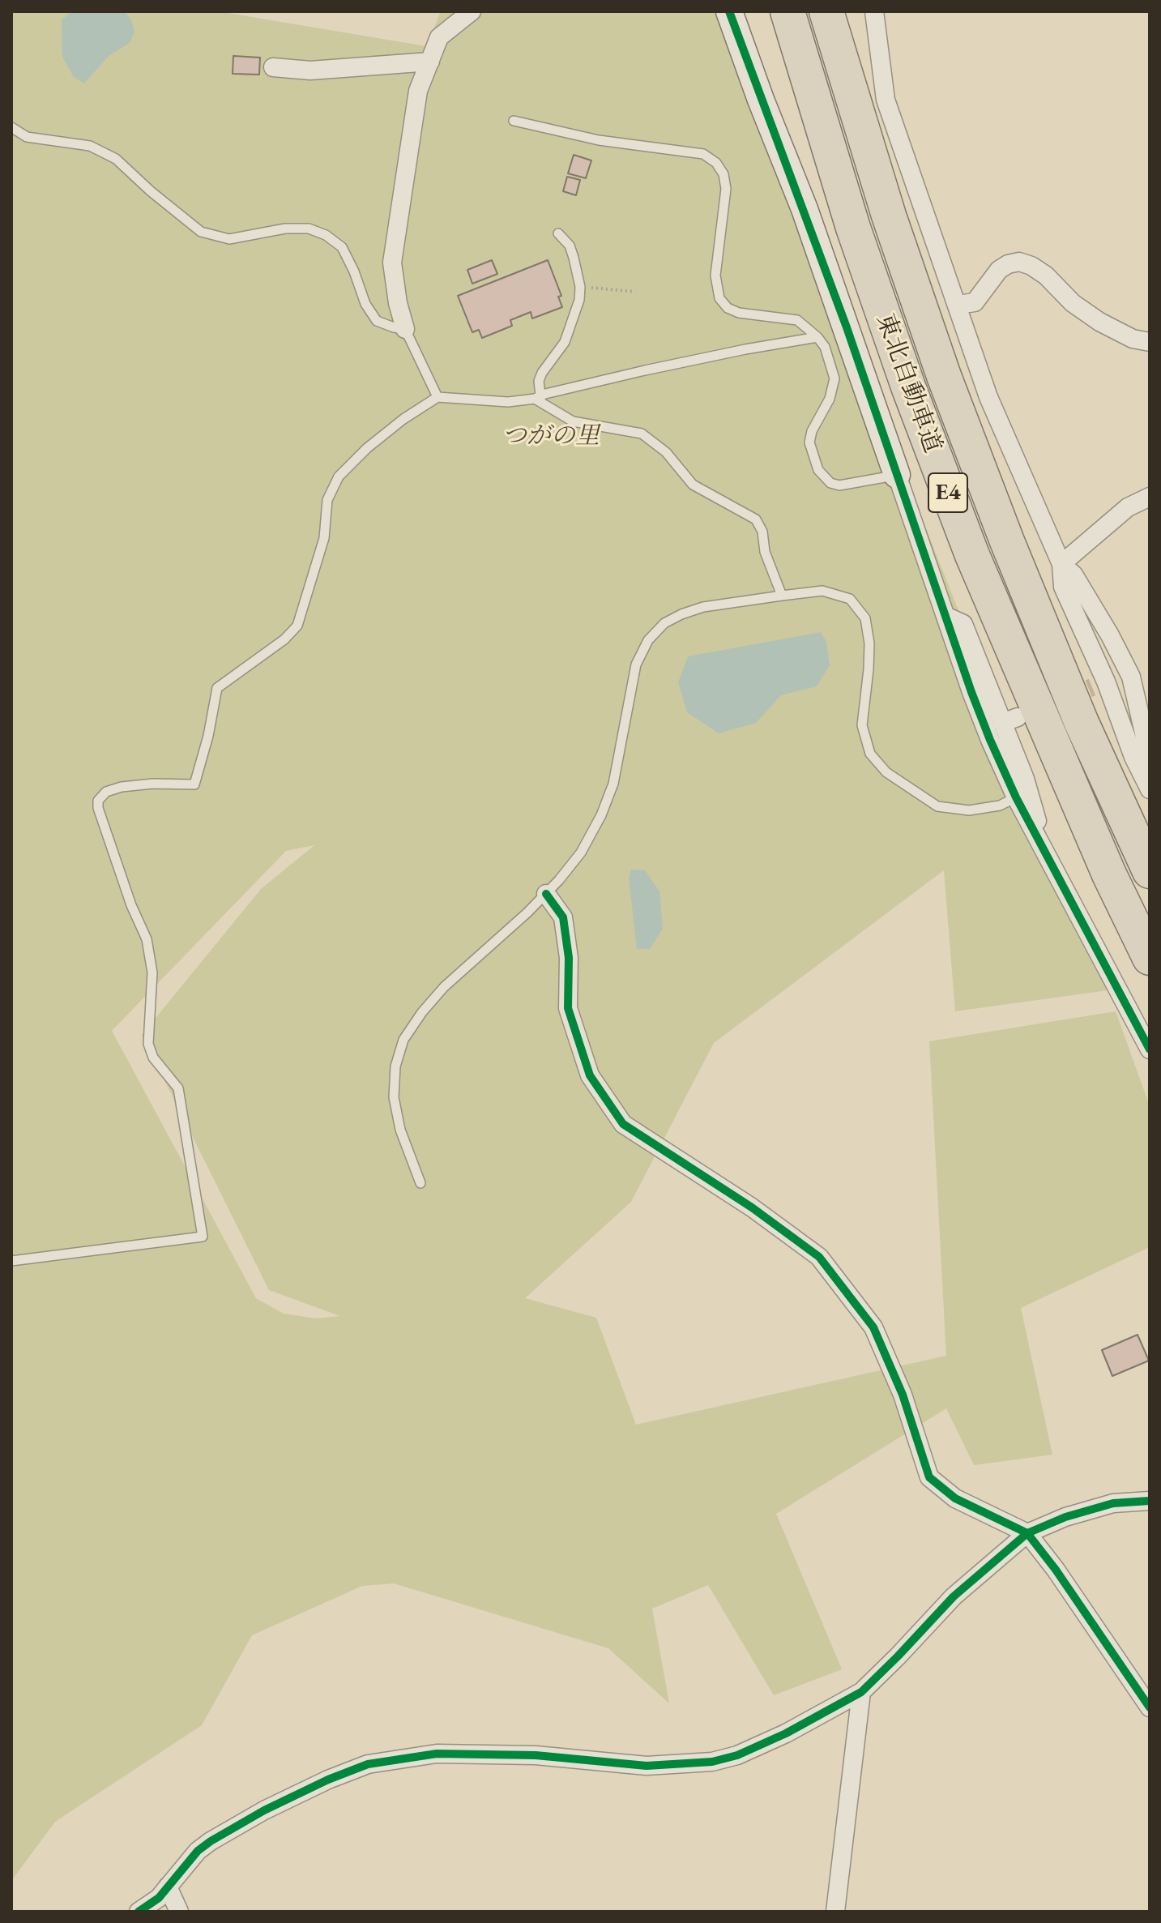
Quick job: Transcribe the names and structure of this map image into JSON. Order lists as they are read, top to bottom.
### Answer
{
  "streets": {
    "highway": ["東北自動車道", "E4"]
  },
  "parks": ["つがの里"]
}
